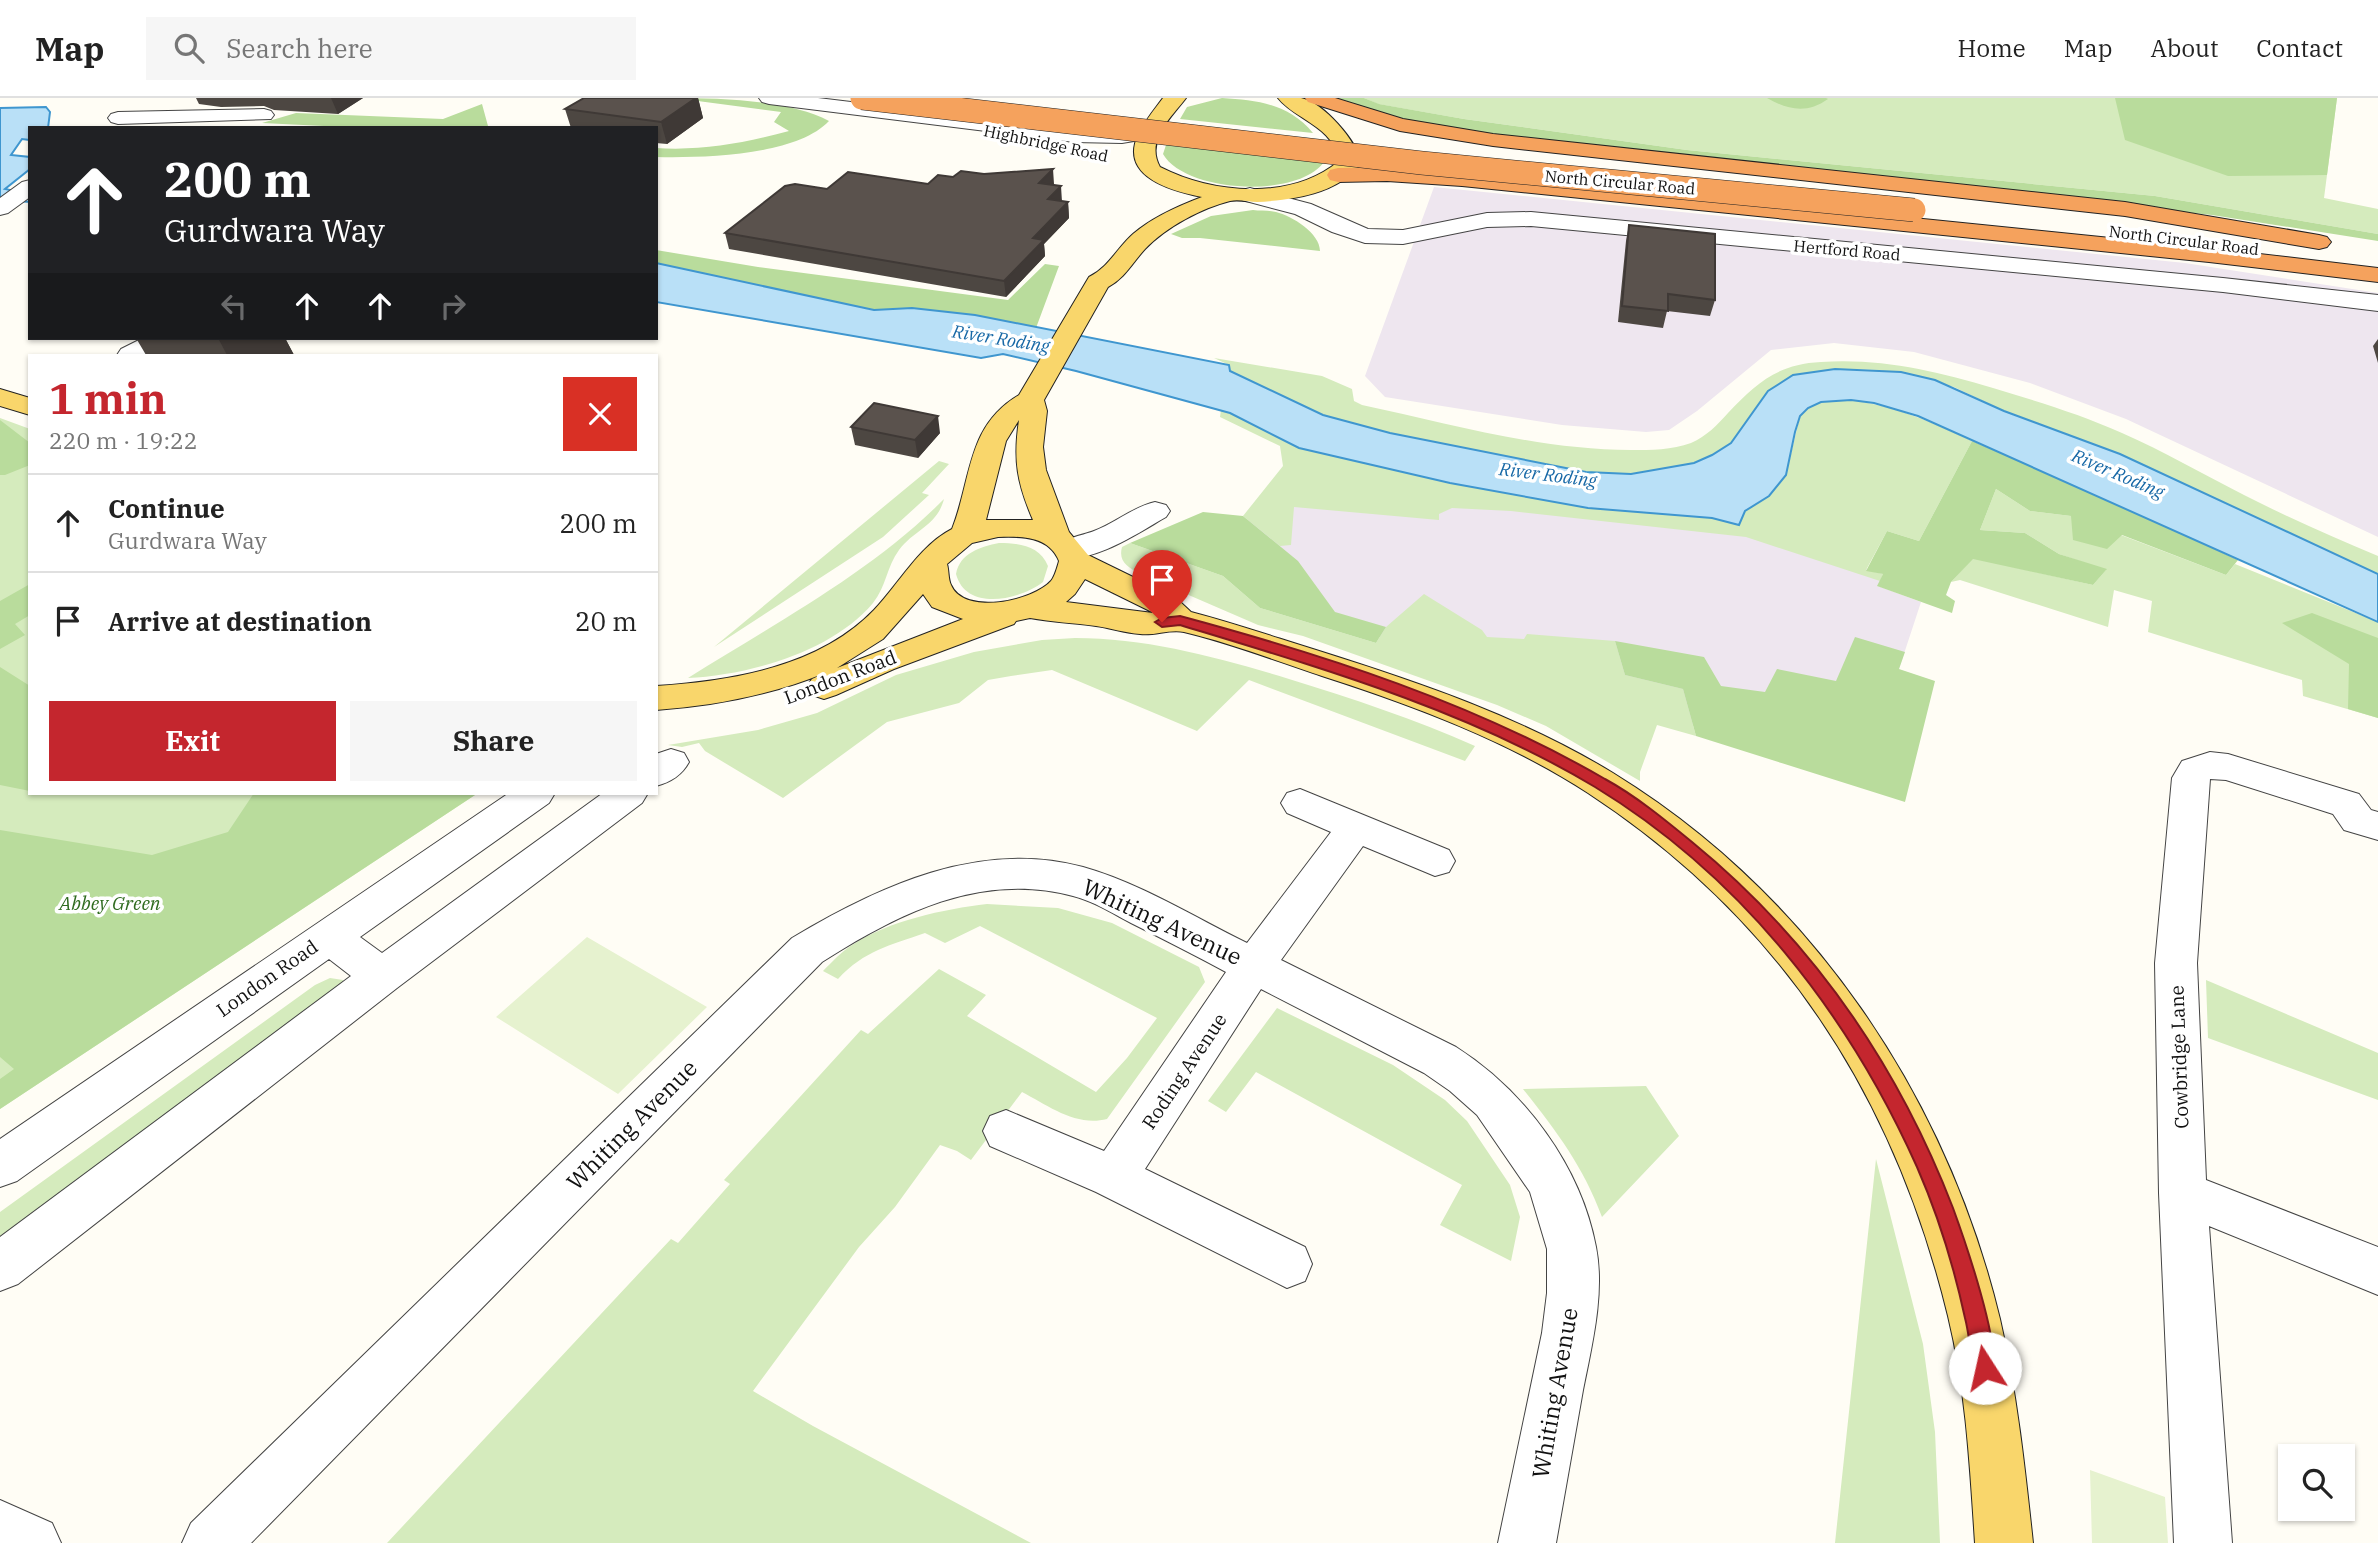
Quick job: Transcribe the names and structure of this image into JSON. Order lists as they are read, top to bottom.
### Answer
{
  "streets": {
    "highway": ["North Circular Road"],
    "main road": ["London Road"],
    "street": [
      "Highbridge Road",
      "Hertford Road",
      "Whiting Avenue",
      "Cowbridge Lane",
      "Roding Avenue"
    ]
  },
  "crossings": [
    ["Whiting Avenue", "Roding Avenue"]
  ],
  "water": ["River Roding"],
  "parks": ["Abbey Green"],
  "page": {
    "header": "Map",
    "search": "Search here",
    "nav": [
      "Home",
      "Map",
      "About",
      "Contact"
    ],
    "turn": ["200 m", "Gurdwara Way"],
    "heading": ["1 min", "220 m · 19:22"],
    "list": [
      {
        "name": "Continue",
        "note": "Gurdwara Way",
        "value": "200 m"
      },
      {
        "name": "Arrive at destination",
        "value": "20 m"
      }
    ],
    "buttons": ["Exit", "Share"]
  }
}
